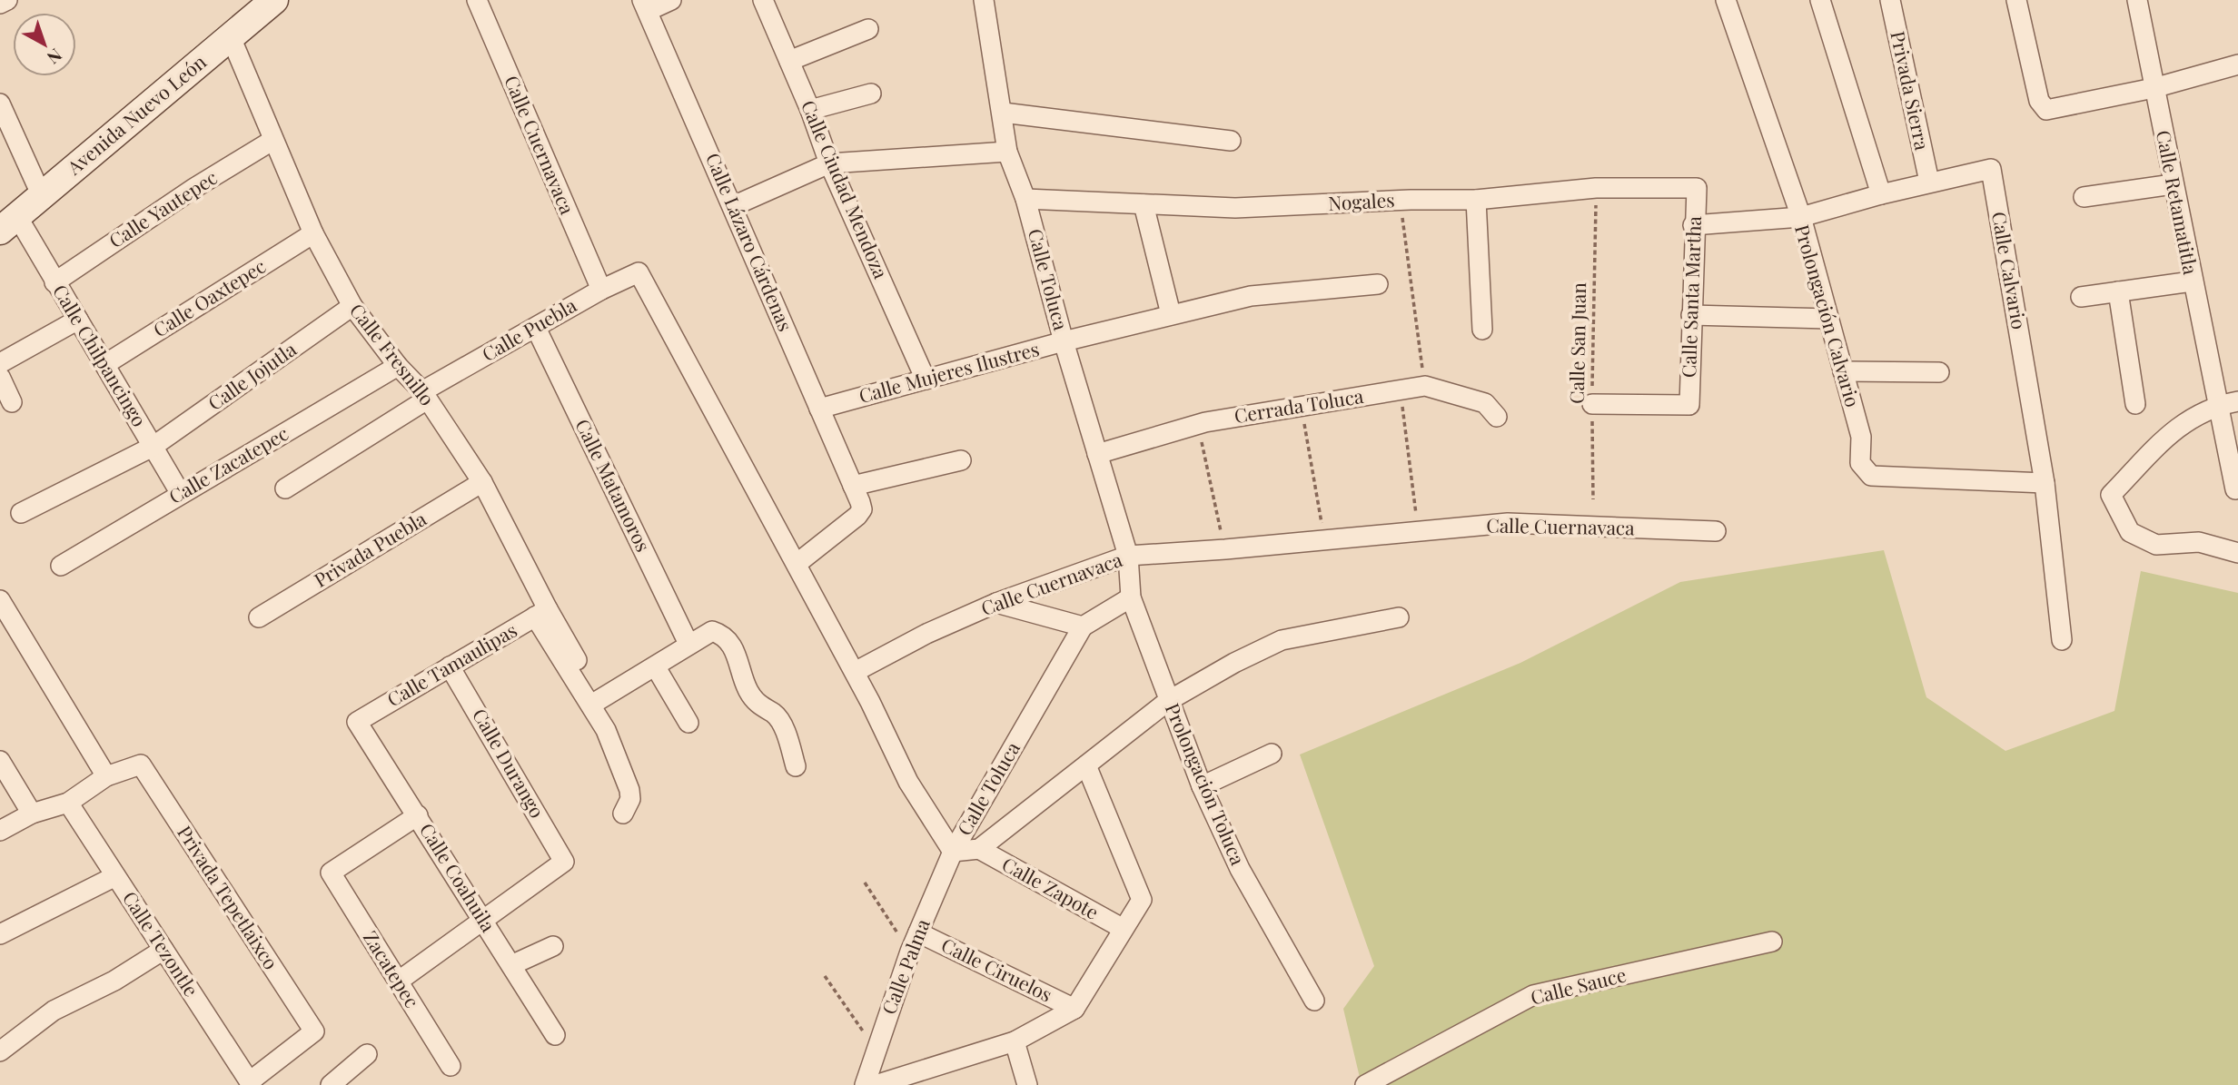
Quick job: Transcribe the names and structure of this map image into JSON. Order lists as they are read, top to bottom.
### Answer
{
  "streets": {
    "main road": ["Avenida Nuevo León"],
    "street": [
      "Privada Sierra",
      "Calle Cuernavaca",
      "Calle Ciudad Mendoza",
      "Nogales",
      "Calle Retamatitla",
      "Calle Yautepec",
      "Calle Lázaro Cárdenas",
      "Calle Calvario",
      "Calle Toluca",
      "Calle Santa Martha",
      "Calle Oaxtepec",
      "Prolongación Calvario",
      "Calle Puebla",
      "Calle Fresnillo",
      "Calle Chilpancingo",
      "Calle Mujeres Ilustres",
      "Calle Jojutla",
      "Cerrada Toluca",
      "Calle Zacatepec",
      "Calle Matamoros",
      "Privada Puebla",
      "Calle Tamaulipas",
      "Calle Durango",
      "Prolongación Toluca",
      "Calle Coahuila",
      "Calle Zapote",
      "Privada Tepetlaixco",
      "Calle Tezontle",
      "Calle Palma",
      "Zacatepec",
      "Calle Ciruelos",
      "Calle Sauce"
    ],
    "path": ["Calle San Juan"]
  },
  "crossings": [
    ["Privada Sierra", "Calle Calvario"],
    ["Avenida Nuevo León", "Calle Fresnillo"],
    ["Avenida Nuevo León", "Calle Chilpancingo"],
    ["Calle Cuernavaca", "Calle Toluca"],
    ["Calle Cuernavaca", "Calle Puebla"],
    ["Calle Cuernavaca", "Prolongación Toluca"],
    ["Calle Ciudad Mendoza", "Calle Mujeres Ilustres"],
    ["Nogales", "Calle Toluca"],
    ["Nogales", "Calle Santa Martha"],
    ["Nogales", "Calle San Juan"],
    ["Calle Yautepec", "Calle Fresnillo"],
    ["Calle Yautepec", "Calle Chilpancingo"],
    ["Calle Lázaro Cárdenas", "Calle Puebla"],
    ["Calle Lázaro Cárdenas", "Calle Mujeres Ilustres"],
    ["Calle Calvario", "Prolongación Calvario"],
    ["Calle Toluca", "Calle Mujeres Ilustres"],
    ["Calle Toluca", "Cerrada Toluca"],
    ["Calle Toluca", "Prolongación Toluca"],
    ["Calle Toluca", "Calle Palma"],
    ["Calle Santa Martha", "Prolongación Calvario"],
    ["Calle Santa Martha", "Calle San Juan"],
    ["Calle Oaxtepec", "Calle Fresnillo"],
    ["Calle Oaxtepec", "Calle Chilpancingo"],
    ["Calle Puebla", "Calle Fresnillo"],
    ["Calle Puebla", "Calle Matamoros"],
    ["Calle Fresnillo", "Calle Jojutla"],
    ["Calle Fresnillo", "Calle Zacatepec"],
    ["Calle Fresnillo", "Privada Puebla"],
    ["Calle Fresnillo", "Calle Tamaulipas"],
    ["Calle Chilpancingo", "Calle Jojutla"],
    ["Calle Chilpancingo", "Calle Zacatepec"],
    ["Calle Tamaulipas", "Calle Durango"],
    ["Calle Tamaulipas", "Calle Coahuila"],
    ["Calle Durango", "Calle Coahuila"],
    ["Calle Coahuila", "Zacatepec"],
    ["Privada Tepetlaixco", "Calle Tezontle"],
    ["Calle Palma", "Calle Ciruelos"]
  ],
  "north": "bottom right"
}
